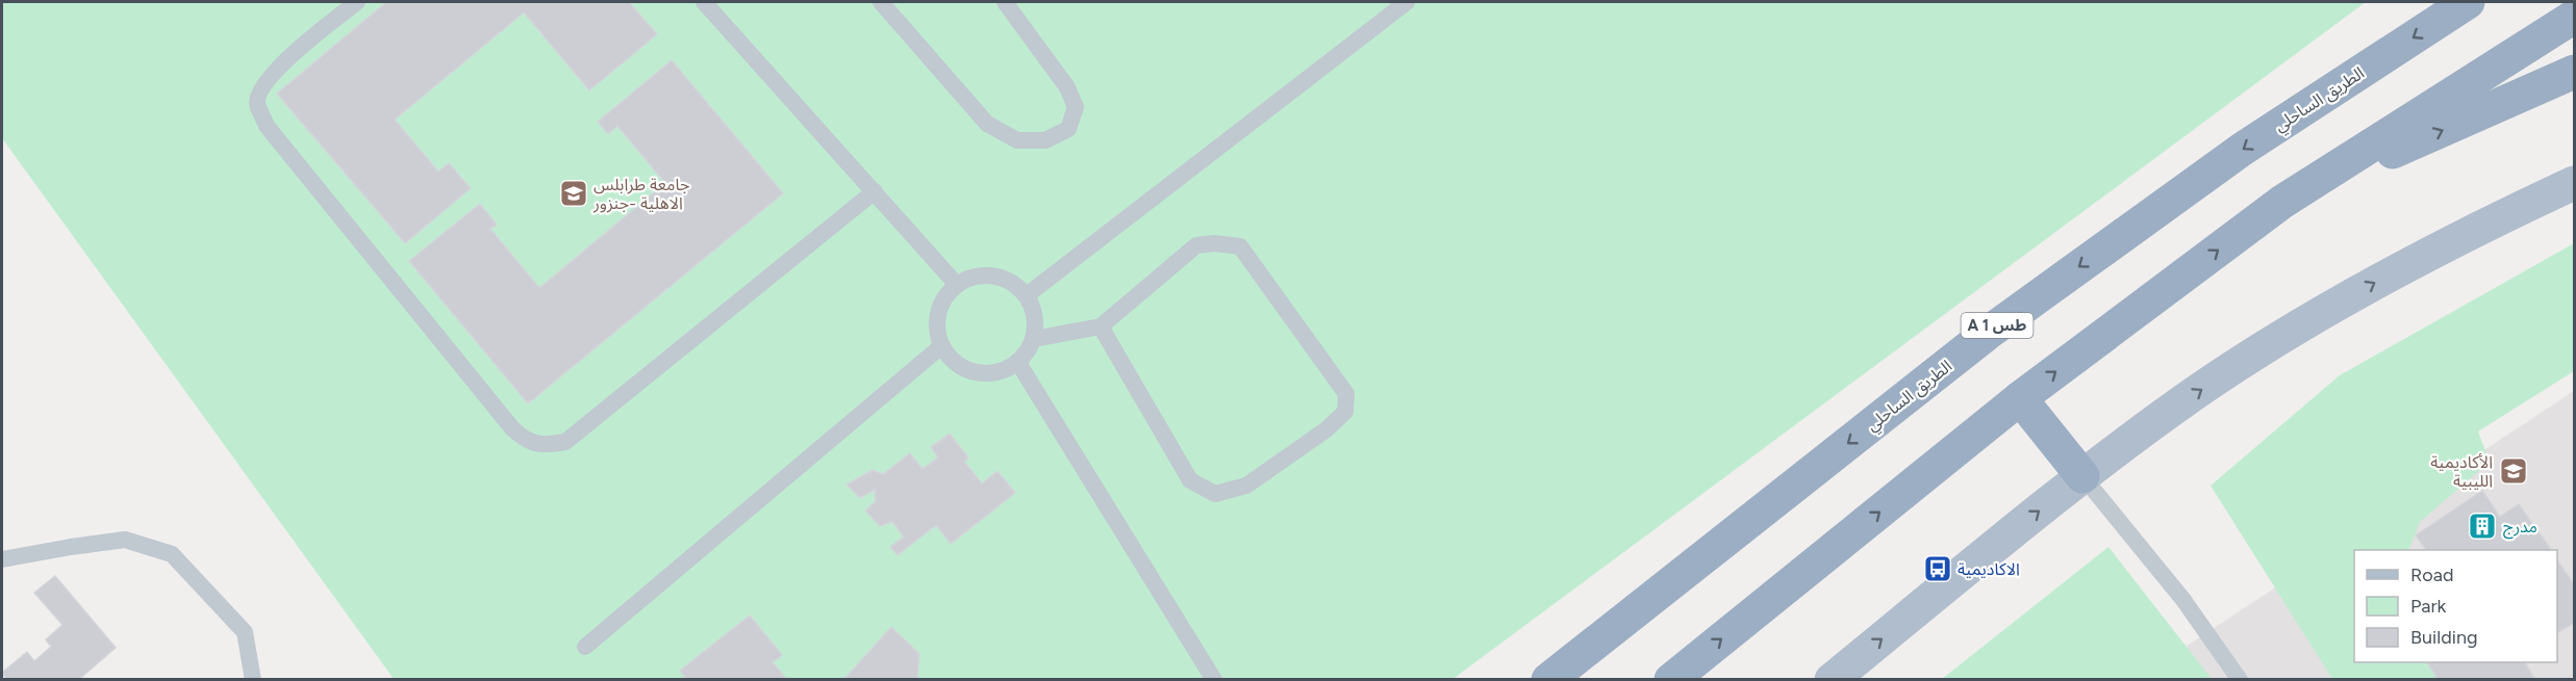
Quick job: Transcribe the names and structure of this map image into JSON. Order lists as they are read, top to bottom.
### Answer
{
  "streets": {
    "highway": ["الطريق الساحلي", "A 1 طس"]
  },
  "places": {
    "school or university": ["جامعة طرابلس الاهلية -جنزور", "الأكاديمية الليبية"],
    "building": ["مدرج"],
    "bus stop": ["الاكاديمية"]
  },
  "legend": ["Road", "Park", "Building"]
}
